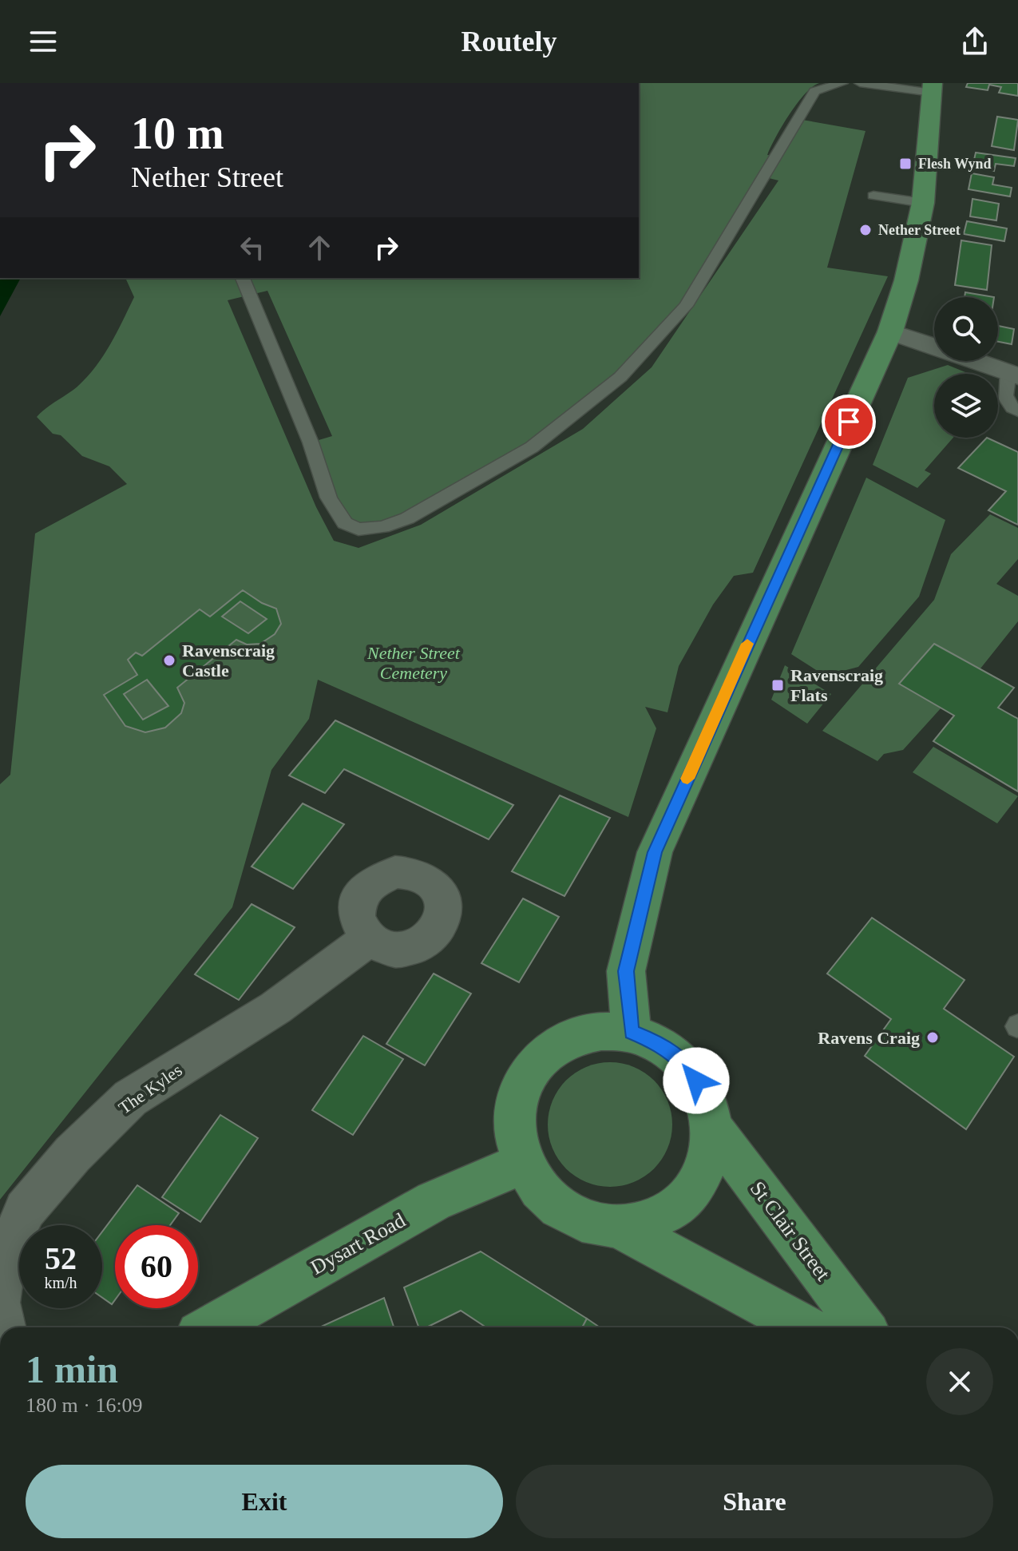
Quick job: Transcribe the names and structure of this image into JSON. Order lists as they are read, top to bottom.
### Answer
{
  "streets": {
    "main road": ["St Clair Street", "Dysart Road"],
    "street": ["The Kyles"]
  },
  "crossings": [
    ["St Clair Street", "Dysart Road"]
  ],
  "parks": ["Nether Street Cemetery"],
  "places": {
    "transit": ["Flesh Wynd", "Ravenscraig Flats"],
    "other": ["Nether Street", "Ravenscraig Castle", "Ravens Craig"]
  },
  "page": {
    "header": "Routely",
    "turn": ["10 m", "Nether Street"],
    "speed": "52 km/h",
    "limit": "60",
    "heading": ["1 min", "180 m · 16:09"],
    "buttons": ["Exit", "Share"]
  }
}
